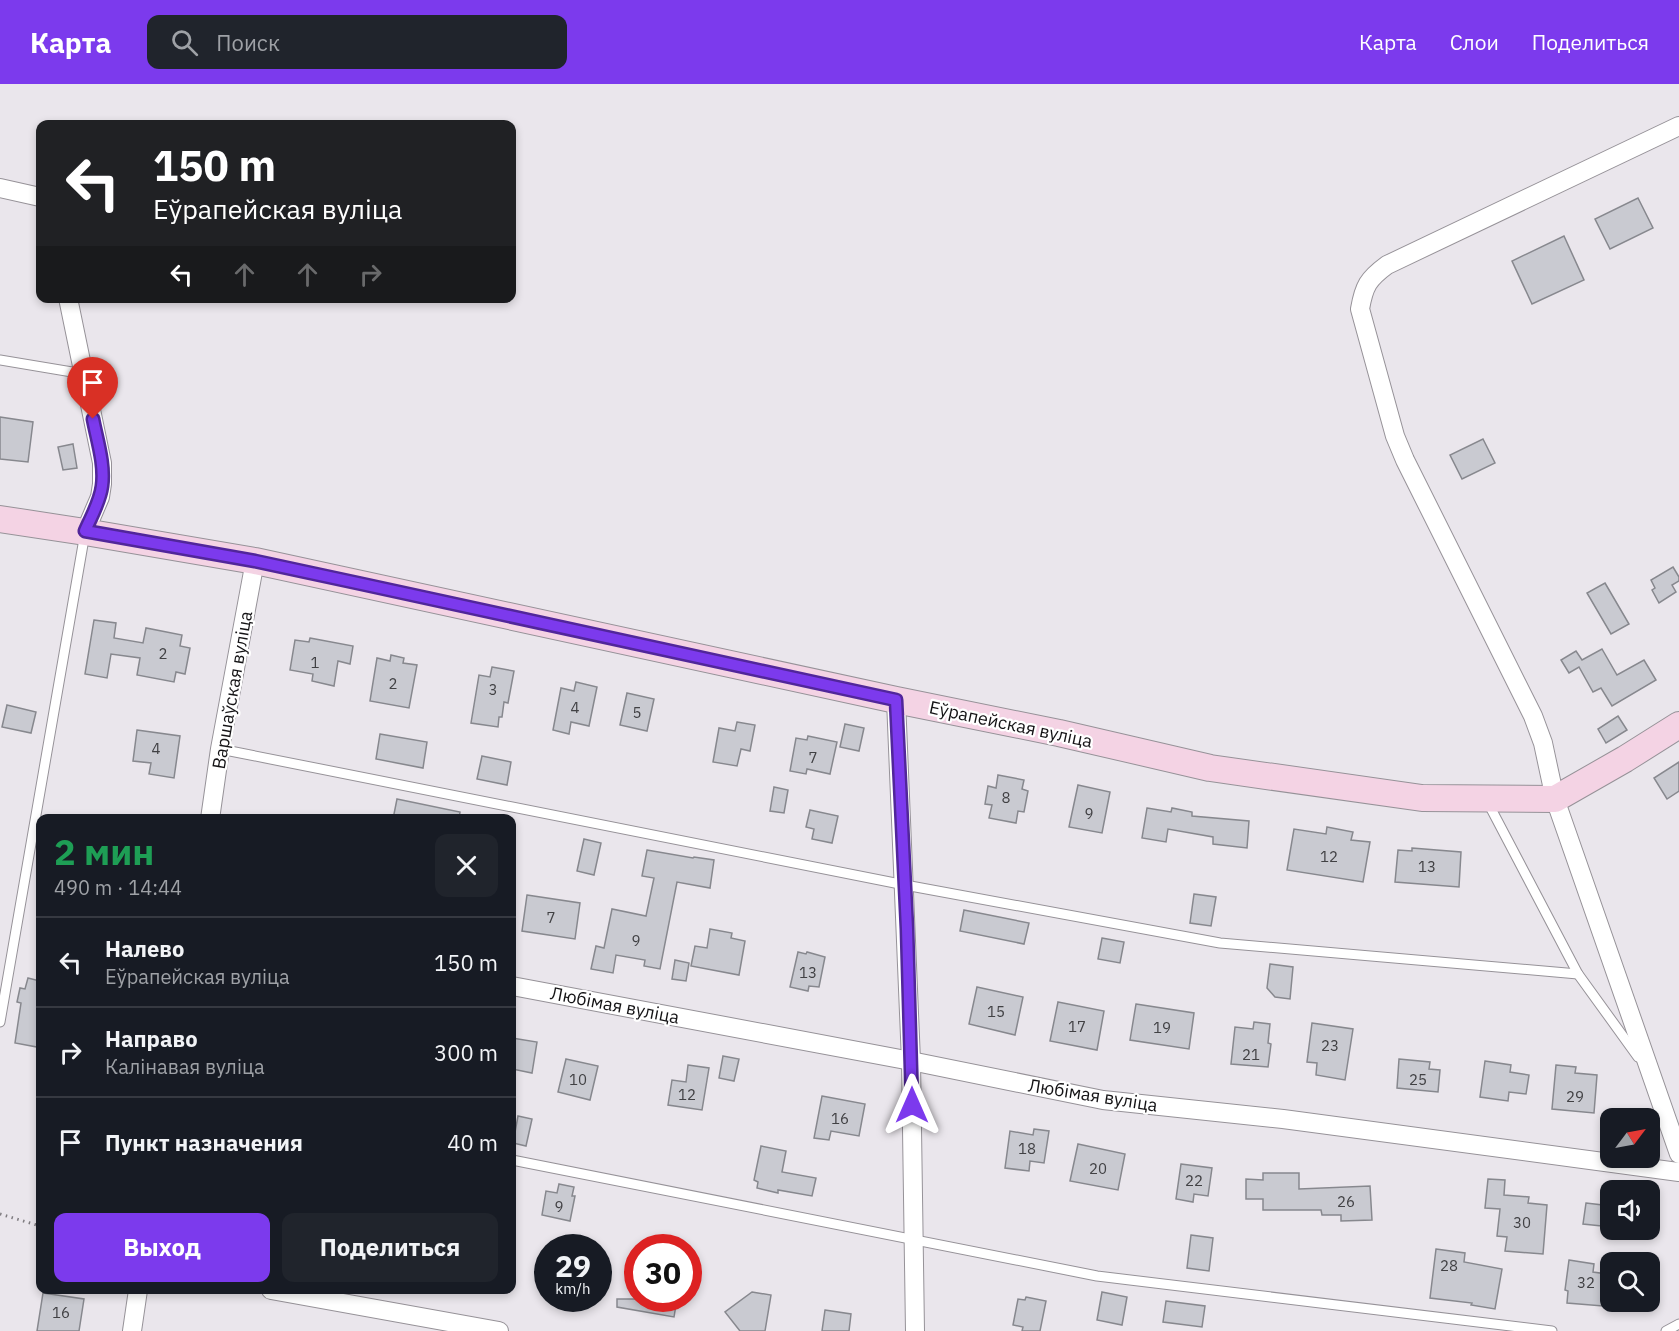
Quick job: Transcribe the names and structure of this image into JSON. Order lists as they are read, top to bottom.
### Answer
{
  "streets": {
    "street": ["Варшаўская вуліца", "Еўрапейская вуліца", "Любімая вуліца"]
  },
  "crossings": [
    ["Варшаўская вуліца", "Еўрапейская вуліца"]
  ],
  "house_numbers": [
    "2",
    "1",
    "2",
    "3",
    "4",
    "5",
    "4",
    "7",
    "8",
    "9",
    "12",
    "13",
    "7",
    "9",
    "13",
    "15",
    "17",
    "19",
    "23",
    "21",
    "10",
    "25",
    "12",
    "29",
    "16",
    "18",
    "20",
    "22",
    "26",
    "9",
    "30",
    "28",
    "32",
    "16"
  ],
  "north": "top right",
  "page": {
    "header": "Карта",
    "search": "Поиск",
    "nav": ["Карта", "Слои", "Поделиться"],
    "turn": ["150 m", "Еўрапейская вуліца"],
    "heading": ["2 мин", "490 m · 14:44"],
    "list": [
      {
        "name": "Налево",
        "note": "Еўрапейская вуліца",
        "value": "150 m"
      },
      {
        "name": "Направо",
        "note": "Калінавая вуліца",
        "value": "300 m"
      },
      {
        "name": "Пункт назначения",
        "value": "40 m"
      }
    ],
    "buttons": ["Выход", "Поделиться"],
    "speed": "29 km/h",
    "limit": "30"
  }
}
